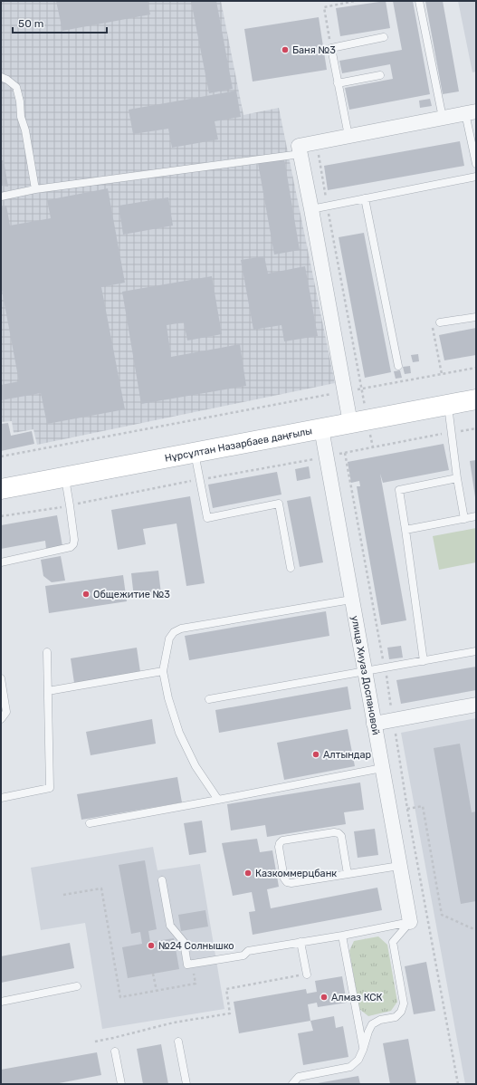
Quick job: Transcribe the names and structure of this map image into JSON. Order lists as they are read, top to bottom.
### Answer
{
  "streets": {
    "main road": ["Нұрсұлтан Назарбаев даңғылы"],
    "street": ["улица Хиуаз Доспановой"]
  },
  "crossings": [
    ["Нұрсұлтан Назарбаев даңғылы", "улица Хиуаз Доспановой"]
  ],
  "places": [
    "Баня №3",
    "Общежитие №3",
    "Алтындар",
    "Казкоммерцбанк",
    "№24 Солнышко",
    "Алмаз КСК"
  ],
  "scale_bar": "50 m"
}
